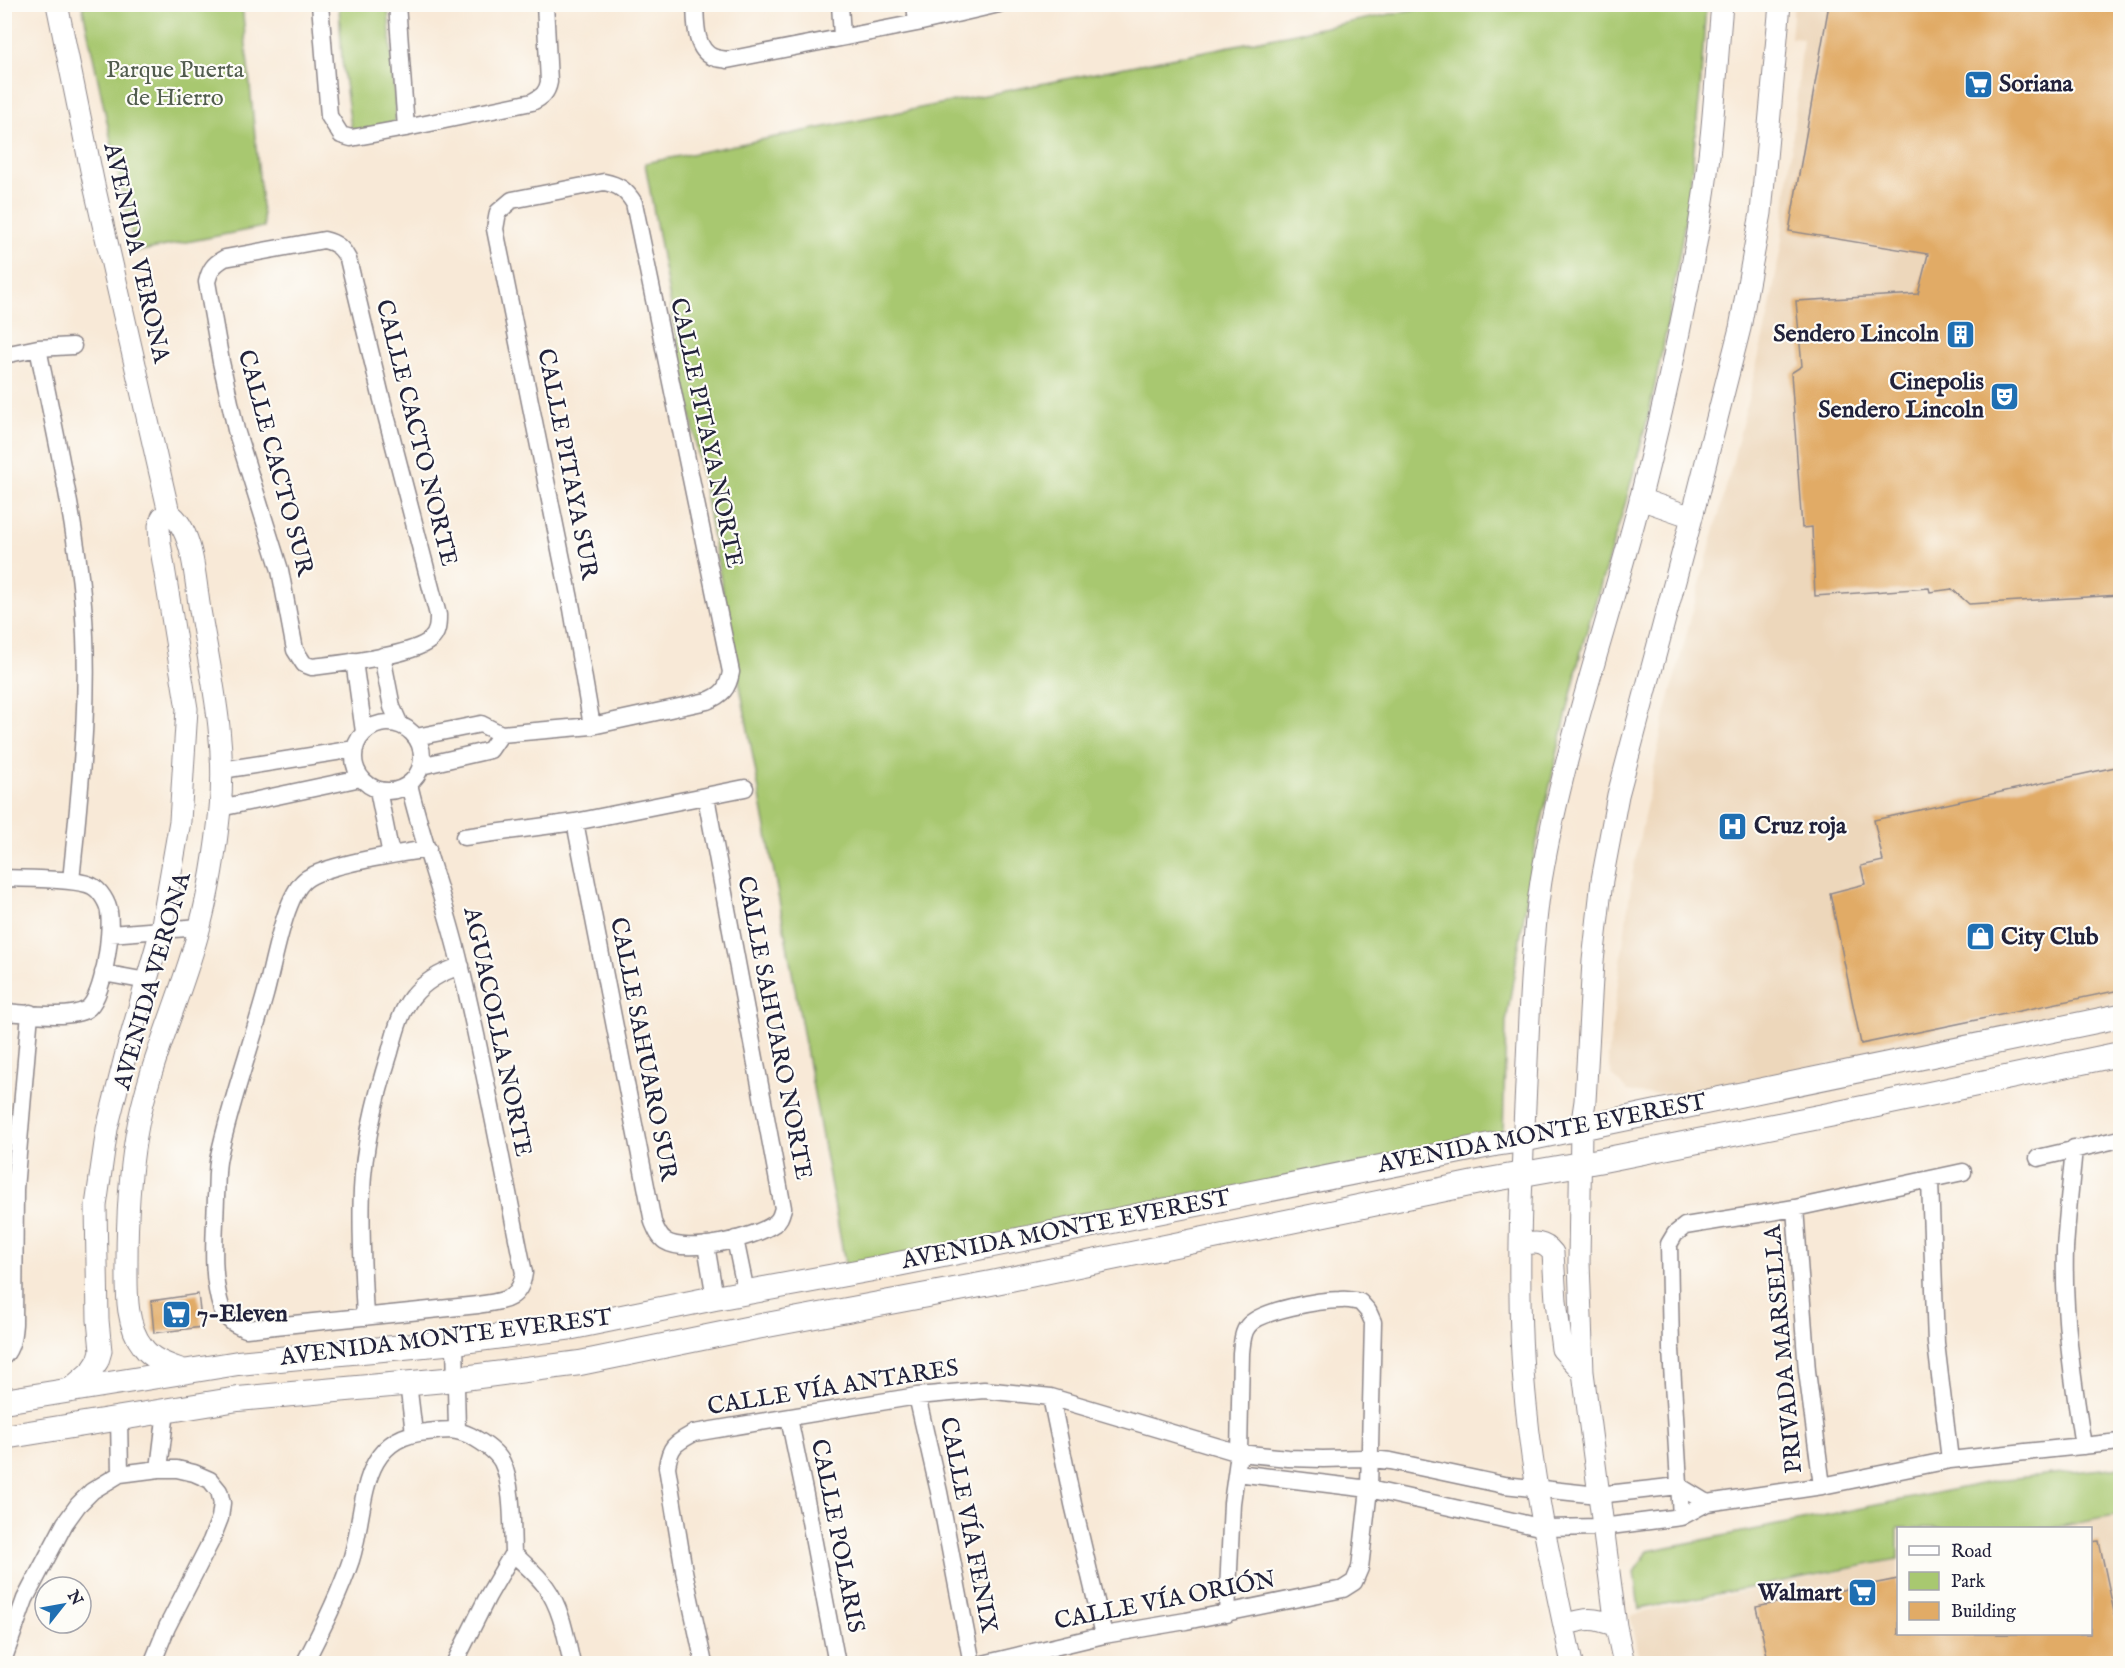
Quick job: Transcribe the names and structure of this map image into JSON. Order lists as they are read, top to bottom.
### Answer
{
  "streets": {
    "main road": ["AVENIDA MONTE EVEREST"],
    "street": [
      "AVENIDA VERONA",
      "CALLE CACTO NORTE",
      "CALLE PITAYA NORTE",
      "CALLE CACTO SUR",
      "CALLE PITAYA SUR",
      "CALLE SAHUARO NORTE",
      "AGUACOLLA NORTE",
      "CALLE SAHUARO SUR",
      "PRIVADA MARSELLA",
      "CALLE VÍA ANTARES",
      "CALLE VÍA FENIX",
      "CALLE POLARIS",
      "CALLE VÍA ORIÓN"
    ]
  },
  "crossings": [
    ["AVENIDA VERONA", "AVENIDA MONTE EVEREST"],
    ["CALLE CACTO NORTE", "CALLE CACTO SUR"],
    ["CALLE PITAYA NORTE", "CALLE PITAYA SUR"],
    ["CALLE SAHUARO NORTE", "CALLE SAHUARO SUR"],
    ["CALLE VÍA ANTARES", "CALLE VÍA FENIX"],
    ["CALLE VÍA ANTARES", "CALLE POLARIS"]
  ],
  "parks": ["Parque Puerta de Hierro"],
  "places": {
    "supermarket": ["Soriana", "7-Eleven", "Walmart"],
    "building": ["Sendero Lincoln"],
    "theatre": ["Cinepolis Sendero Lincoln"],
    "hospital": ["Cruz roja"],
    "shop": ["City Club"]
  },
  "legend": ["Road", "Park", "Building"],
  "north": "top right"
}
